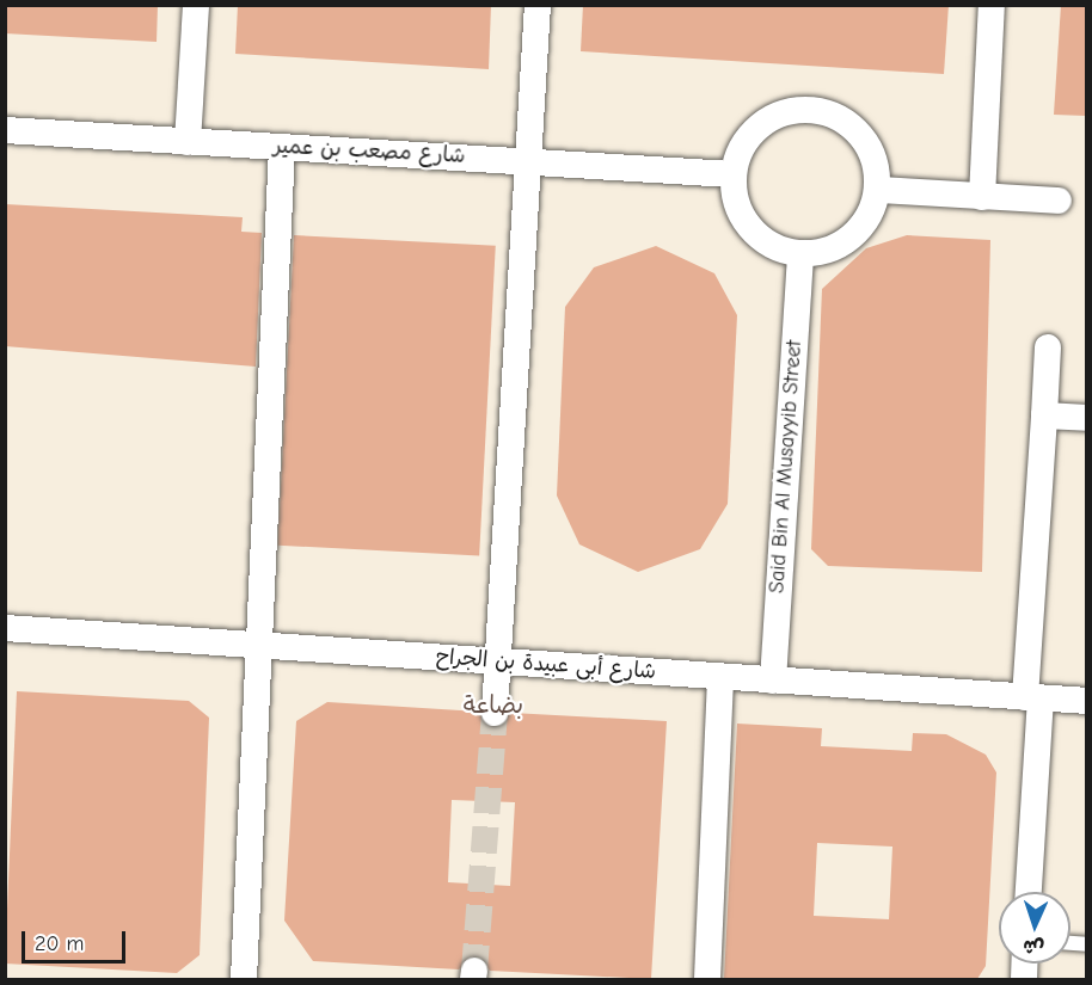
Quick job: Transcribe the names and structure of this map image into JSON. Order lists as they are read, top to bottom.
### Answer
{
  "streets": {
    "street": ["شارع مصعب بن عمير", "Said Bin Al Musayyib Street", "شارع أبى عبيدة بن الجراح"]
  },
  "crossings": [
    ["شارع مصعب بن عمير", "Said Bin Al Musayyib Street"],
    ["Said Bin Al Musayyib Street", "شارع أبى عبيدة بن الجراح"]
  ],
  "districts": ["بضاعة"],
  "scale_bar": "20 m",
  "north": "bottom"
}
